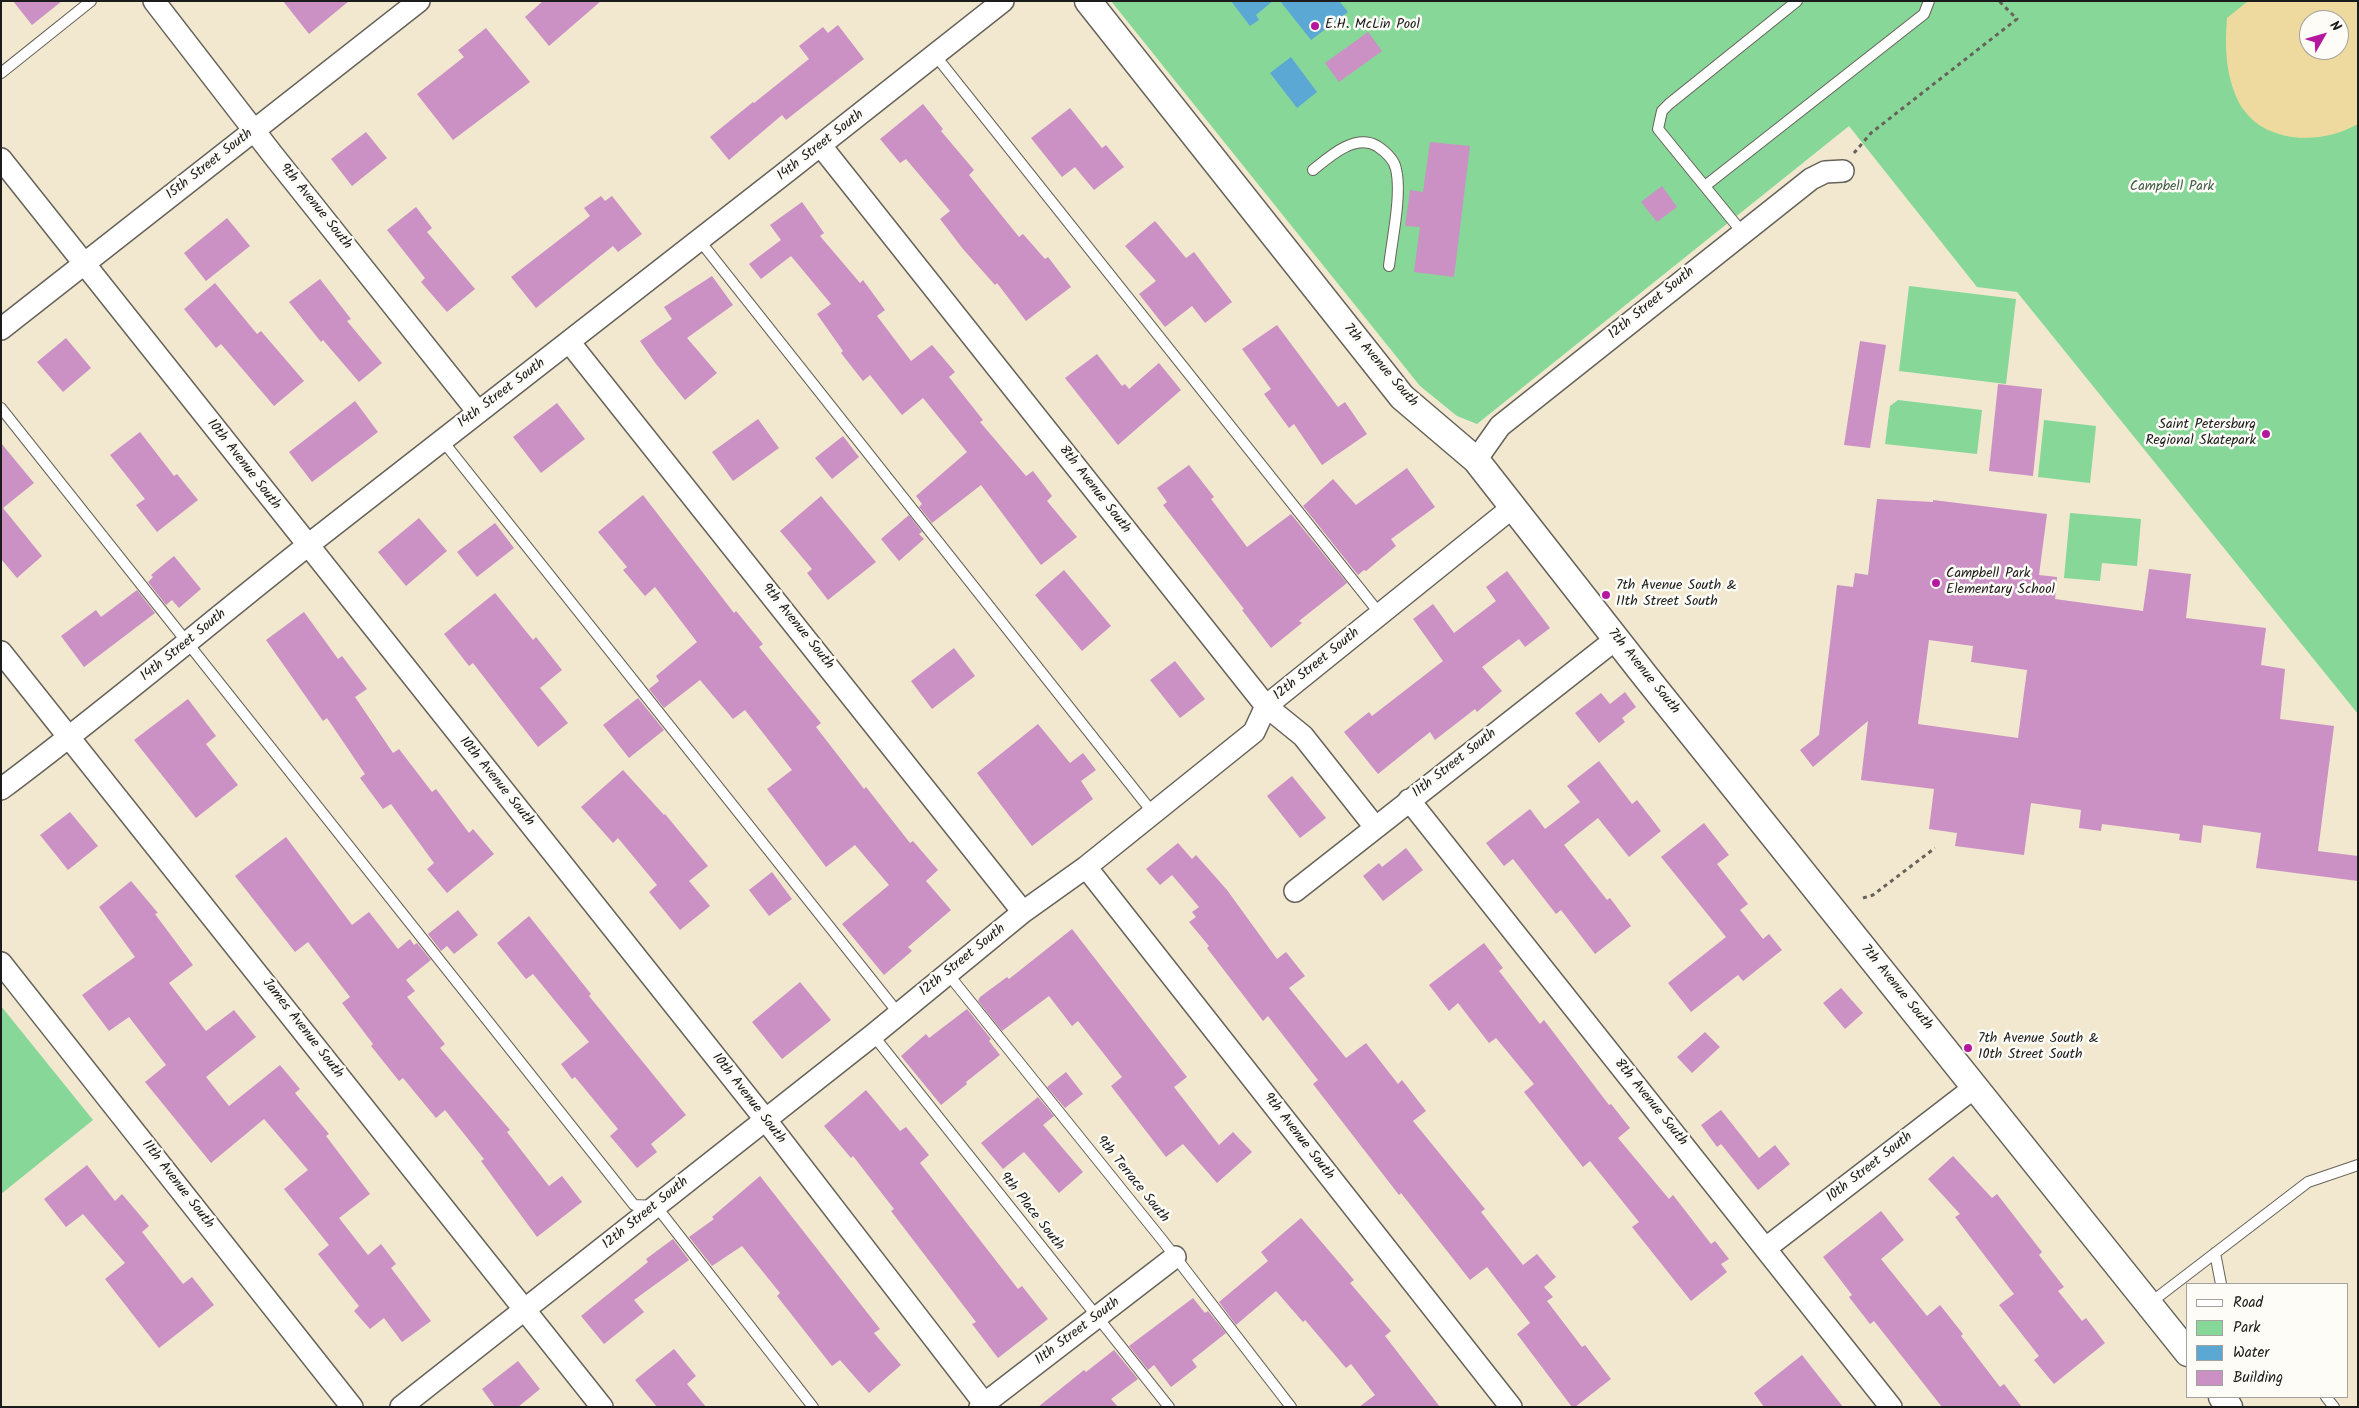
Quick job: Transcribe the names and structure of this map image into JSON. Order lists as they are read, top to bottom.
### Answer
{
  "streets": {
    "street": [
      "14th Street South",
      "15th Street South",
      "9th Avenue South",
      "12th Street South",
      "7th Avenue South",
      "10th Avenue South",
      "8th Avenue South",
      "11th Street South",
      "James Avenue South",
      "10th Street South",
      "11th Avenue South"
    ],
    "lane": ["9th Terrace South", "9th Place South"]
  },
  "crossings": [
    ["14th Street South", "9th Avenue South"],
    ["14th Street South", "10th Avenue South"],
    ["14th Street South", "8th Avenue South"],
    ["14th Street South", "James Avenue South"],
    ["15th Street South", "9th Avenue South"],
    ["15th Street South", "10th Avenue South"],
    ["9th Avenue South", "12th Street South"],
    ["12th Street South", "7th Avenue South"],
    ["12th Street South", "10th Avenue South"],
    ["12th Street South", "8th Avenue South"],
    ["12th Street South", "James Avenue South"],
    ["12th Street South", "9th Terrace South"],
    ["12th Street South", "9th Place South"],
    ["7th Avenue South", "11th Street South"],
    ["7th Avenue South", "10th Street South"],
    ["10th Avenue South", "11th Street South"],
    ["8th Avenue South", "11th Street South"],
    ["8th Avenue South", "10th Street South"],
    ["11th Street South", "9th Terrace South"],
    ["11th Street South", "9th Place South"]
  ],
  "parks": ["Campbell Park"],
  "places": [
    "E.H. McLin Pool",
    "Saint Petersburg Regional Skatepark",
    "Campbell Park Elementary School",
    "7th Avenue South & 11th Street South",
    "7th Avenue South & 10th Street South"
  ],
  "legend": [
    "Road",
    "Park",
    "Water",
    "Building"
  ],
  "north": "top right"
}
